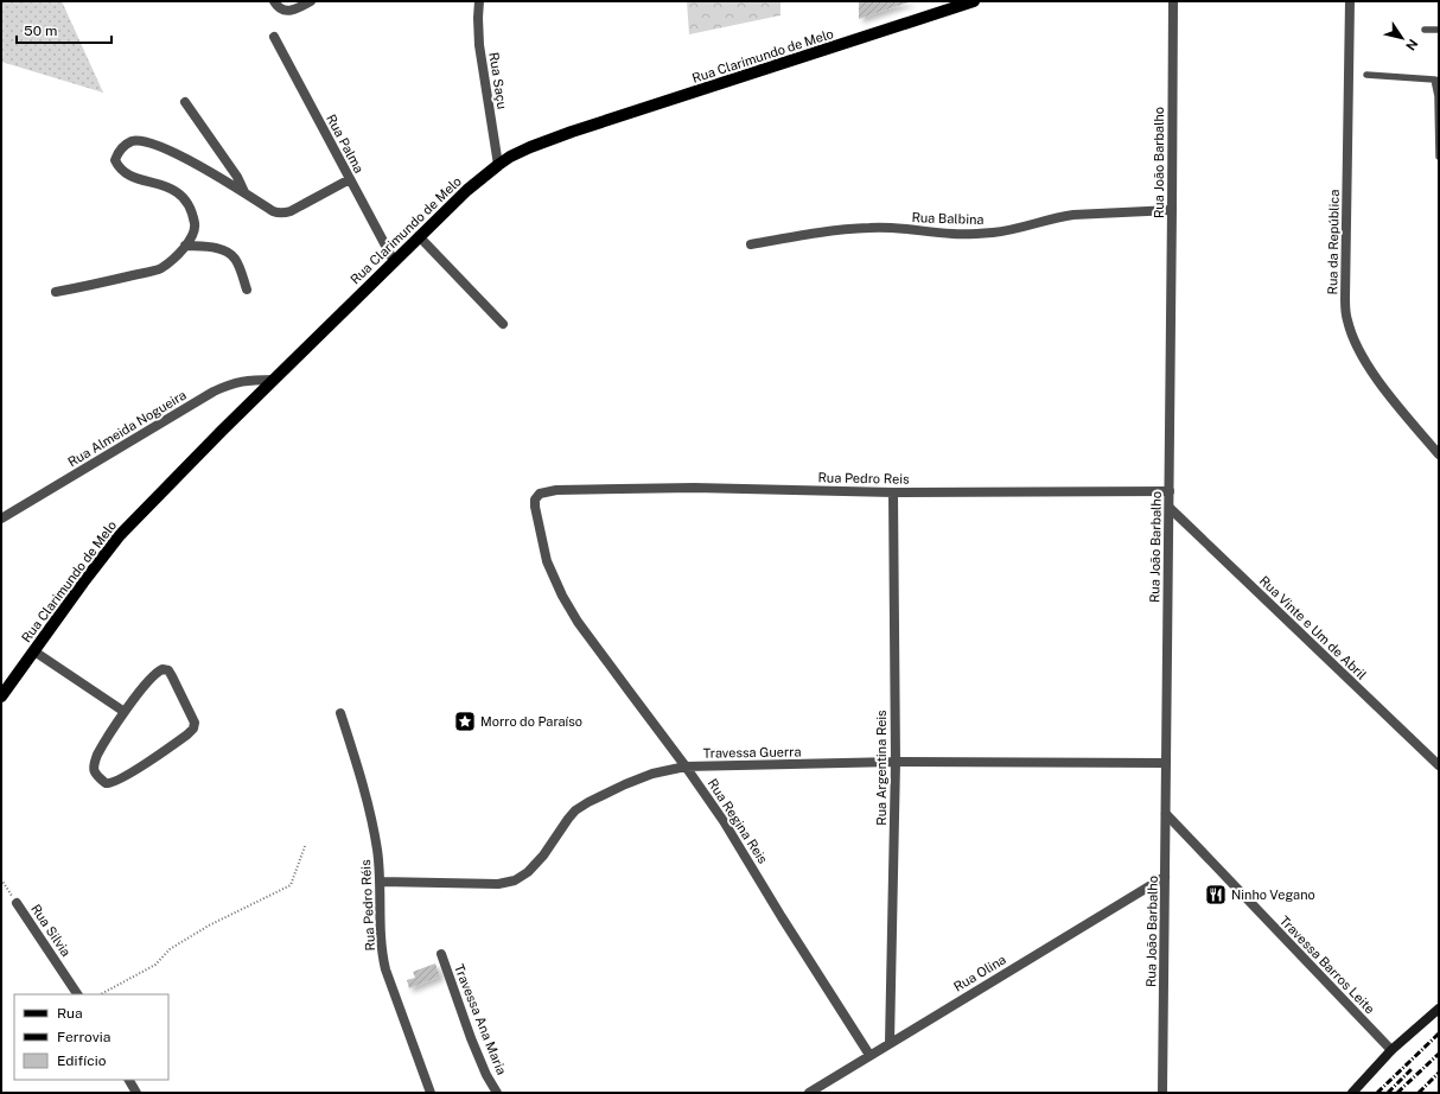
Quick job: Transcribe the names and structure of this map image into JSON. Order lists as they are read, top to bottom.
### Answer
{
  "streets": {
    "main road": ["Rua Clarimundo de Melo"],
    "street": [
      "Rua Saçu",
      "Rua Palma",
      "Rua João Barbalho",
      "Rua Balbina",
      "Rua da República",
      "Rua Almeida Nogueira",
      "Rua Pedro Reis",
      "Rua Vinte e Um de Abril",
      "Travessa Guerra",
      "Rua Argentina Reis",
      "Rua Regina Reis",
      "Rua Pedro Réis",
      "Rua Silvia",
      "Travessa Barros Leite",
      "Rua Olina",
      "Travessa Ana Maria"
    ]
  },
  "crossings": [
    ["Rua Clarimundo de Melo", "Rua Saçu"],
    ["Rua Clarimundo de Melo", "Rua Palma"],
    ["Rua Clarimundo de Melo", "Rua Almeida Nogueira"],
    ["Rua João Barbalho", "Rua Balbina"],
    ["Rua João Barbalho", "Rua Pedro Reis"],
    ["Rua João Barbalho", "Rua Vinte e Um de Abril"],
    ["Rua João Barbalho", "Travessa Guerra"],
    ["Rua João Barbalho", "Travessa Barros Leite"],
    ["Rua João Barbalho", "Rua Olina"],
    ["Rua Pedro Reis", "Rua Argentina Reis"],
    ["Rua Pedro Reis", "Rua Regina Reis"],
    ["Travessa Guerra", "Rua Argentina Reis"],
    ["Travessa Guerra", "Rua Regina Reis"],
    ["Travessa Guerra", "Rua Pedro Réis"],
    ["Rua Argentina Reis", "Rua Olina"],
    ["Rua Regina Reis", "Rua Olina"]
  ],
  "places": {
    "place": ["Morro do Paraíso"],
    "restaurant": ["Ninho Vegano"]
  },
  "legend": ["Rua", "Ferrovia", "Edifício"],
  "scale_bar": "50 m",
  "north": "bottom right"
}
